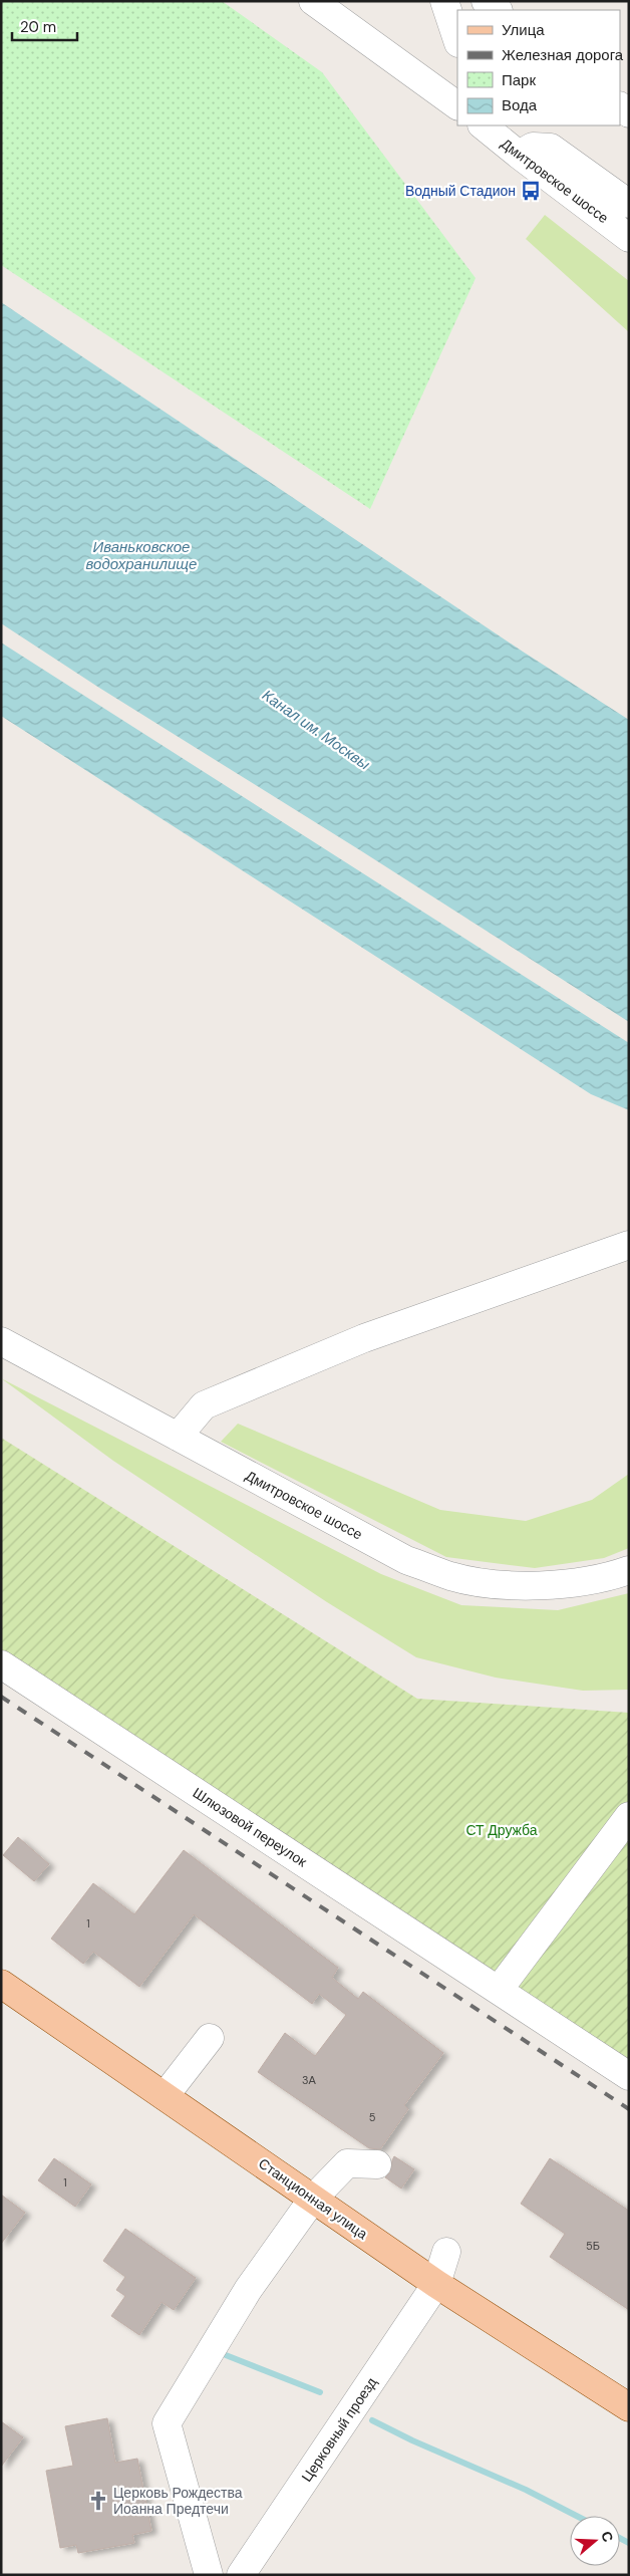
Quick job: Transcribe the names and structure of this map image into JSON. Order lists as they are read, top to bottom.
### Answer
{
  "streets": {
    "main road": ["Станционная улица"],
    "street": ["Дмитровское шоссе", "Шлюзовой переулок", "Церковный проезд"]
  },
  "crossings": [
    ["Станционная улица", "Церковный проезд"]
  ],
  "water": ["Иваньковское водохранилище", "Канал им. Москвы"],
  "parks": ["СТ Дружба"],
  "places": {
    "bus stop": ["Водный Стадион"],
    "church": ["Церковь Рождества Иоанна Предтечи"]
  },
  "house_numbers": [
    "1",
    "3А",
    "5",
    "1",
    "5Б"
  ],
  "legend": [
    "Улица",
    "Железная дорога",
    "Парк",
    "Вода"
  ],
  "scale_bar": "20 m",
  "north": "right"
}
